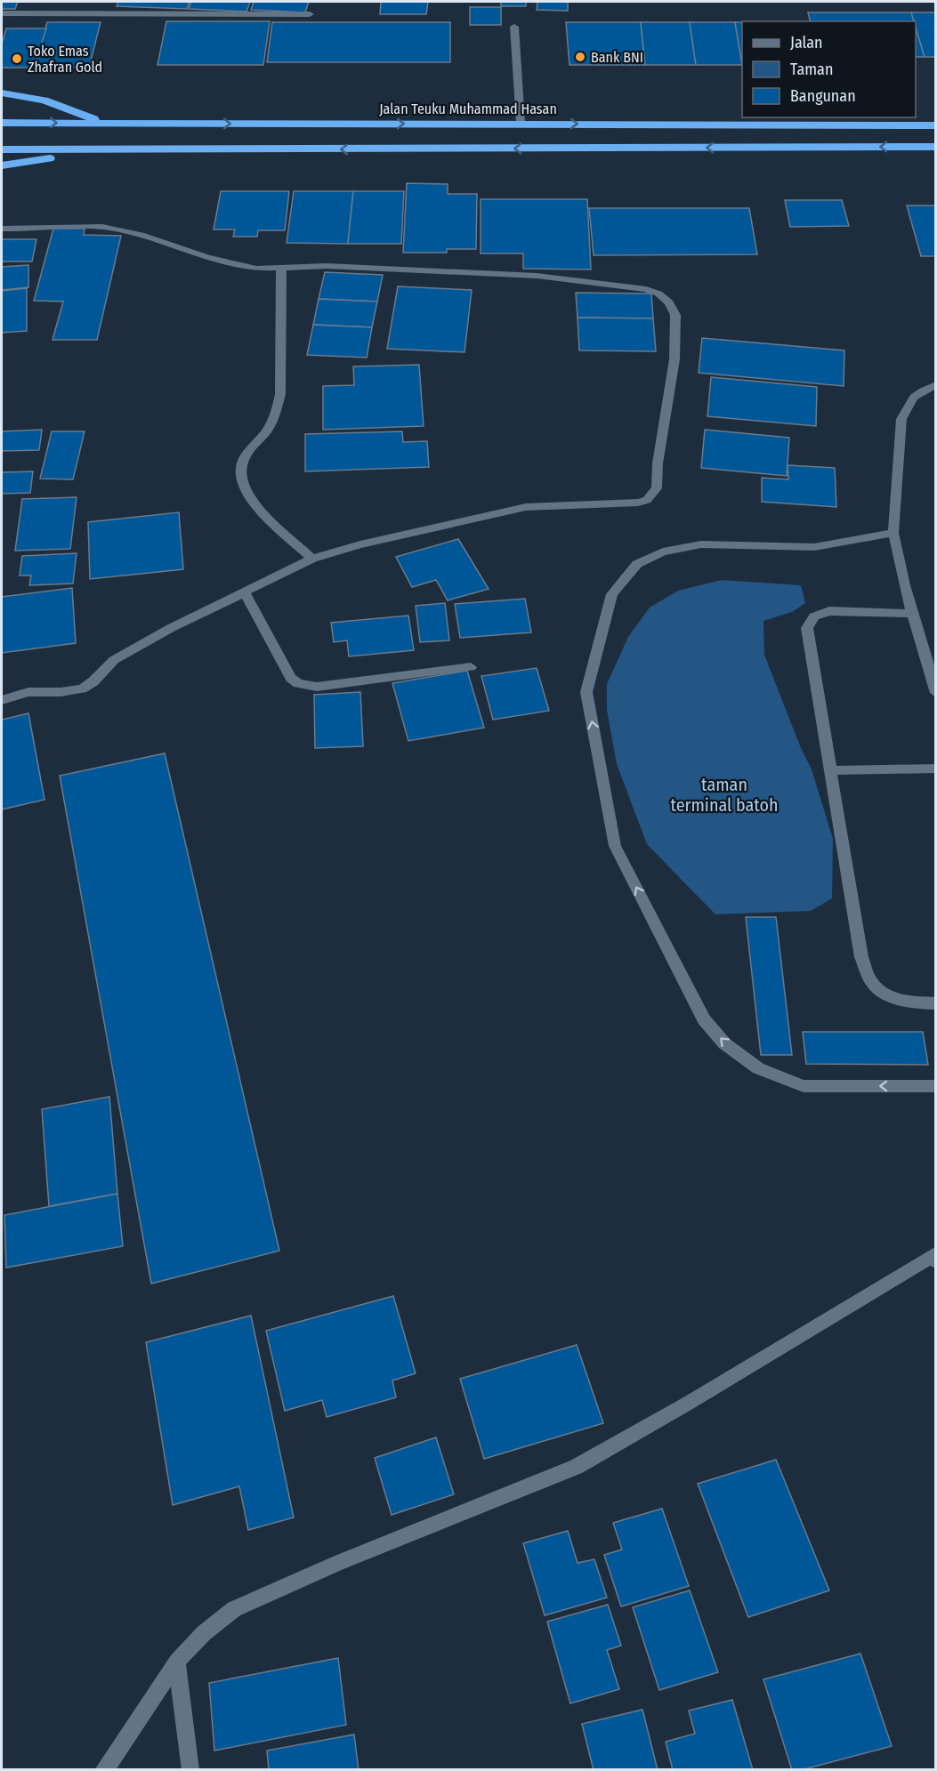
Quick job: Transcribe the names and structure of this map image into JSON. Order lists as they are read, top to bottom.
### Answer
{
  "streets": {
    "highway": ["Jalan Teuku Muhammad Hasan"]
  },
  "parks": ["taman terminal batoh"],
  "places": ["Bank BNI", "Toko Emas Zhafran Gold"],
  "legend": ["Jalan", "Taman", "Bangunan"]
}
